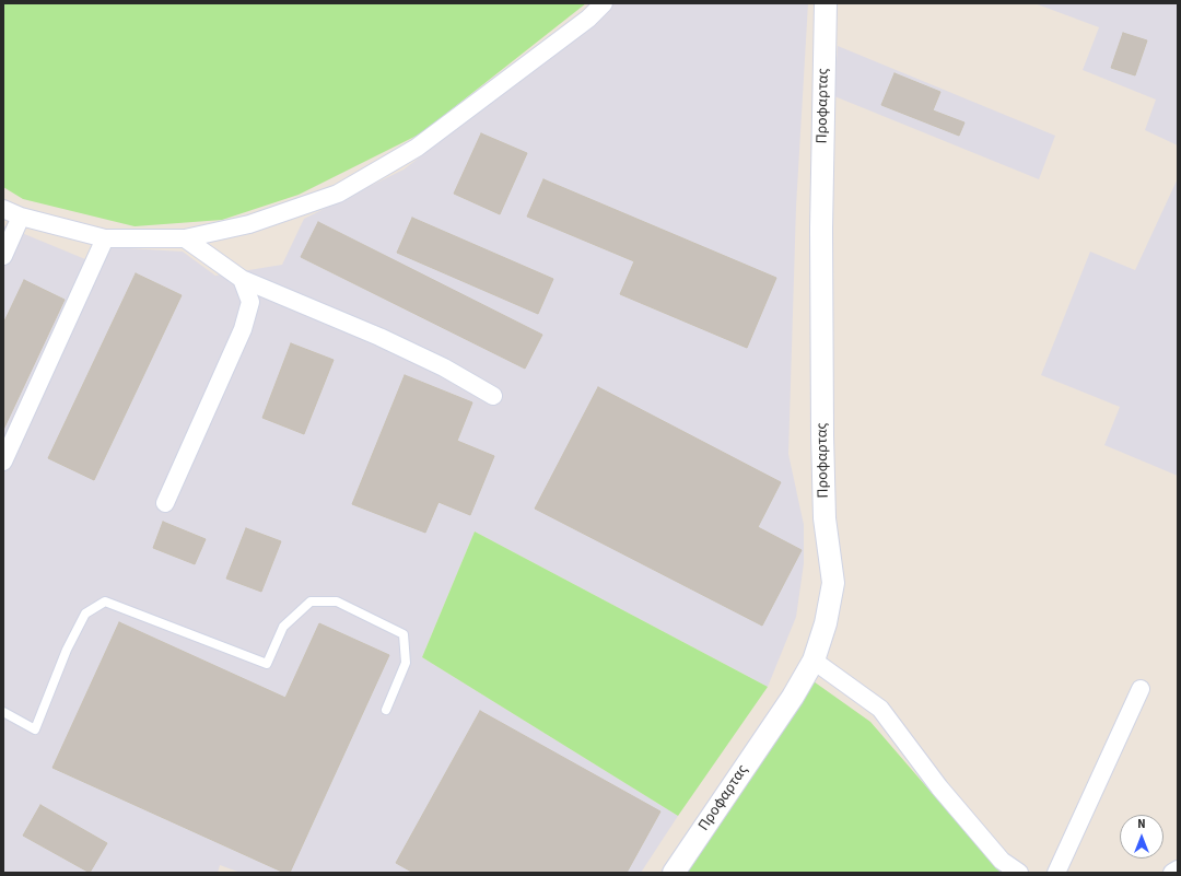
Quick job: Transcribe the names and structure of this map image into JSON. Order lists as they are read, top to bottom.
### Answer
{
  "streets": {
    "street": ["Προφαρτας"]
  },
  "north": "top"
}
